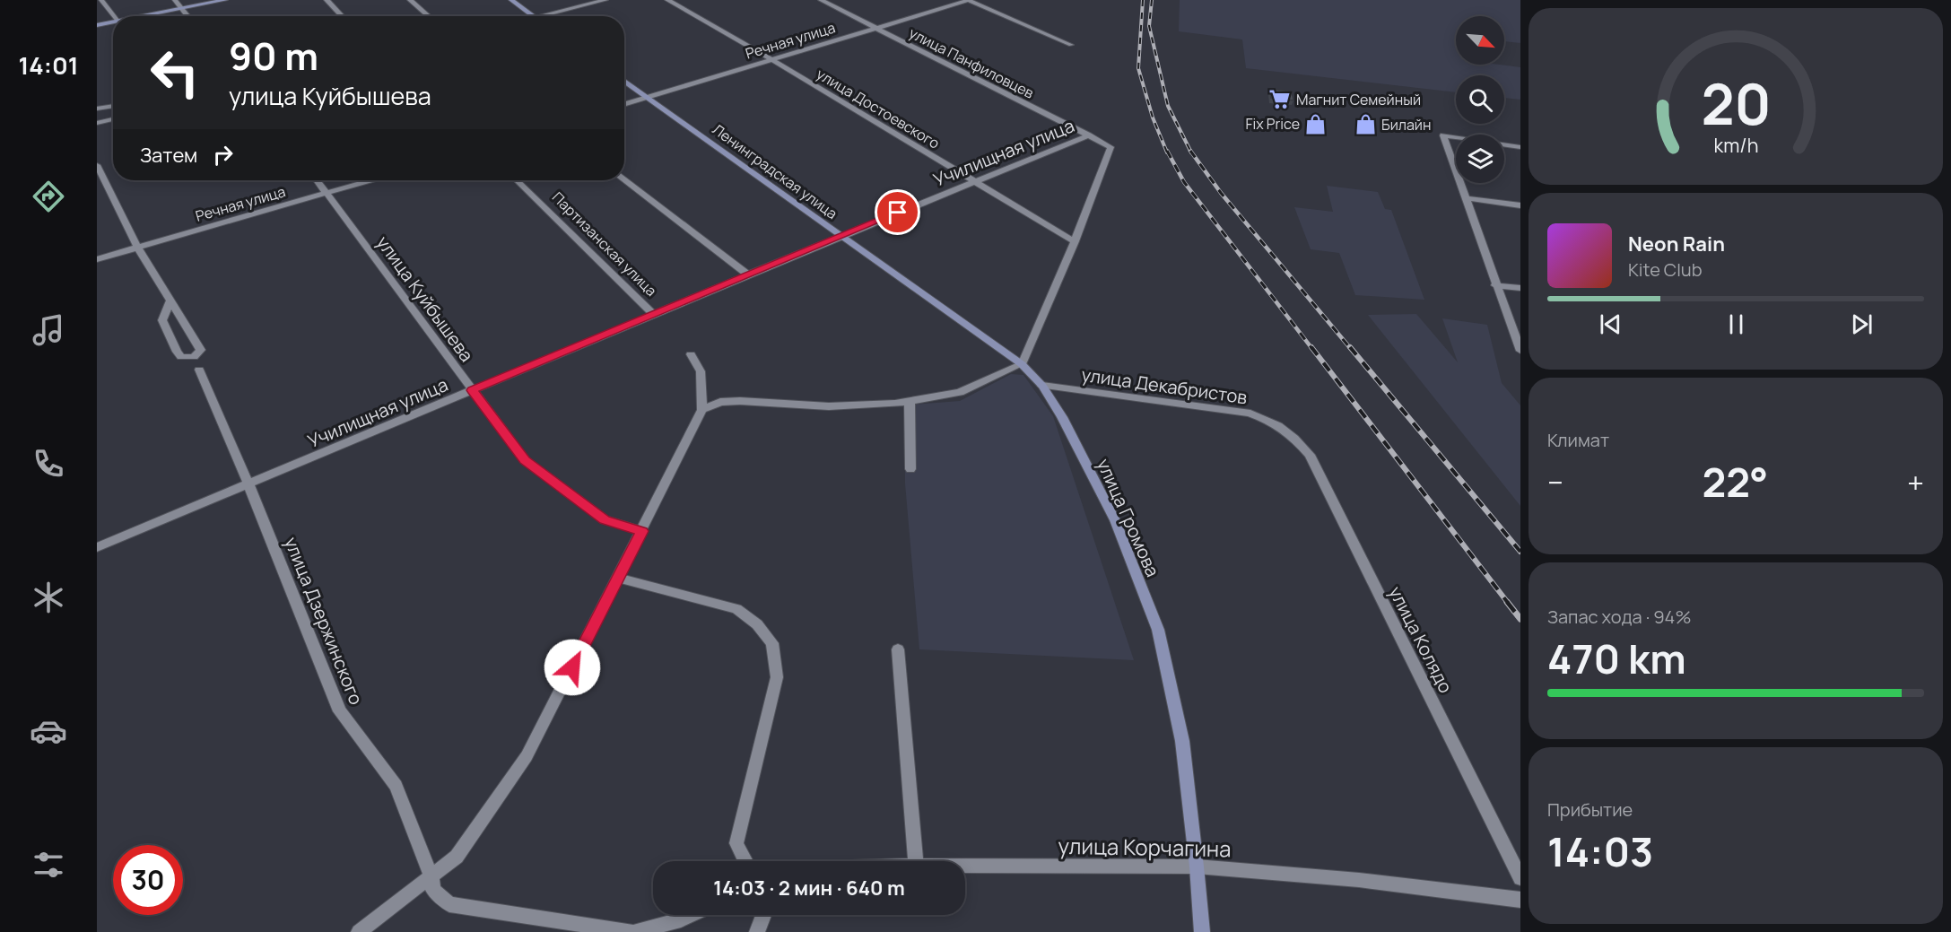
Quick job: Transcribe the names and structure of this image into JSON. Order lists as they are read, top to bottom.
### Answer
{
  "streets": {
    "street": [
      "Речная улица",
      "улица Панфиловцев",
      "улица Достоевского",
      "Училищная улица",
      "Ленинградская улица",
      "Партизанская улица",
      "улица Куйбышева",
      "улица Декабристов",
      "улица Громова",
      "улица Дзержинского",
      "улица Колядо",
      "улица Корчагина"
    ]
  },
  "crossings": [
    ["Речная улица", "улица Панфиловцев"],
    ["Речная улица", "улица Достоевского"],
    ["Речная улица", "Ленинградская улица"],
    ["Речная улица", "улица Куйбышева"],
    ["улица Панфиловцев", "улица Достоевского"],
    ["улица Панфиловцев", "Училищная улица"],
    ["улица Достоевского", "Училищная улица"],
    ["Училищная улица", "Ленинградская улица"],
    ["Училищная улица", "Партизанская улица"],
    ["Училищная улица", "улица Куйбышева"],
    ["Училищная улица", "улица Дзержинского"],
    ["Ленинградская улица", "улица Громова"],
    ["улица Декабристов", "улица Громова"],
    ["улица Декабристов", "улица Колядо"],
    ["улица Громова", "улица Корчагина"]
  ],
  "places": {
    "supermarket": ["Магнит Семейный"],
    "shop": ["Fix Price", "Билайн"]
  },
  "north": "bottom right",
  "page": {
    "tabs": "14:01",
    "turn": ["90 m", "улица Куйбышева"],
    "then": "Затем",
    "song": ["Neon Rain", "Kite Club"],
    "tile": [
      "Климат",
      ["Запас хода · 94%", "470 km"],
      ["Прибытие", "14:03"]
    ],
    "heat": ["−", "22°", "+"],
    "limit": "30",
    "trip": "14:03 · 2 мин · 640 m",
    "gauge": ["20", "km/h"]
  }
}
